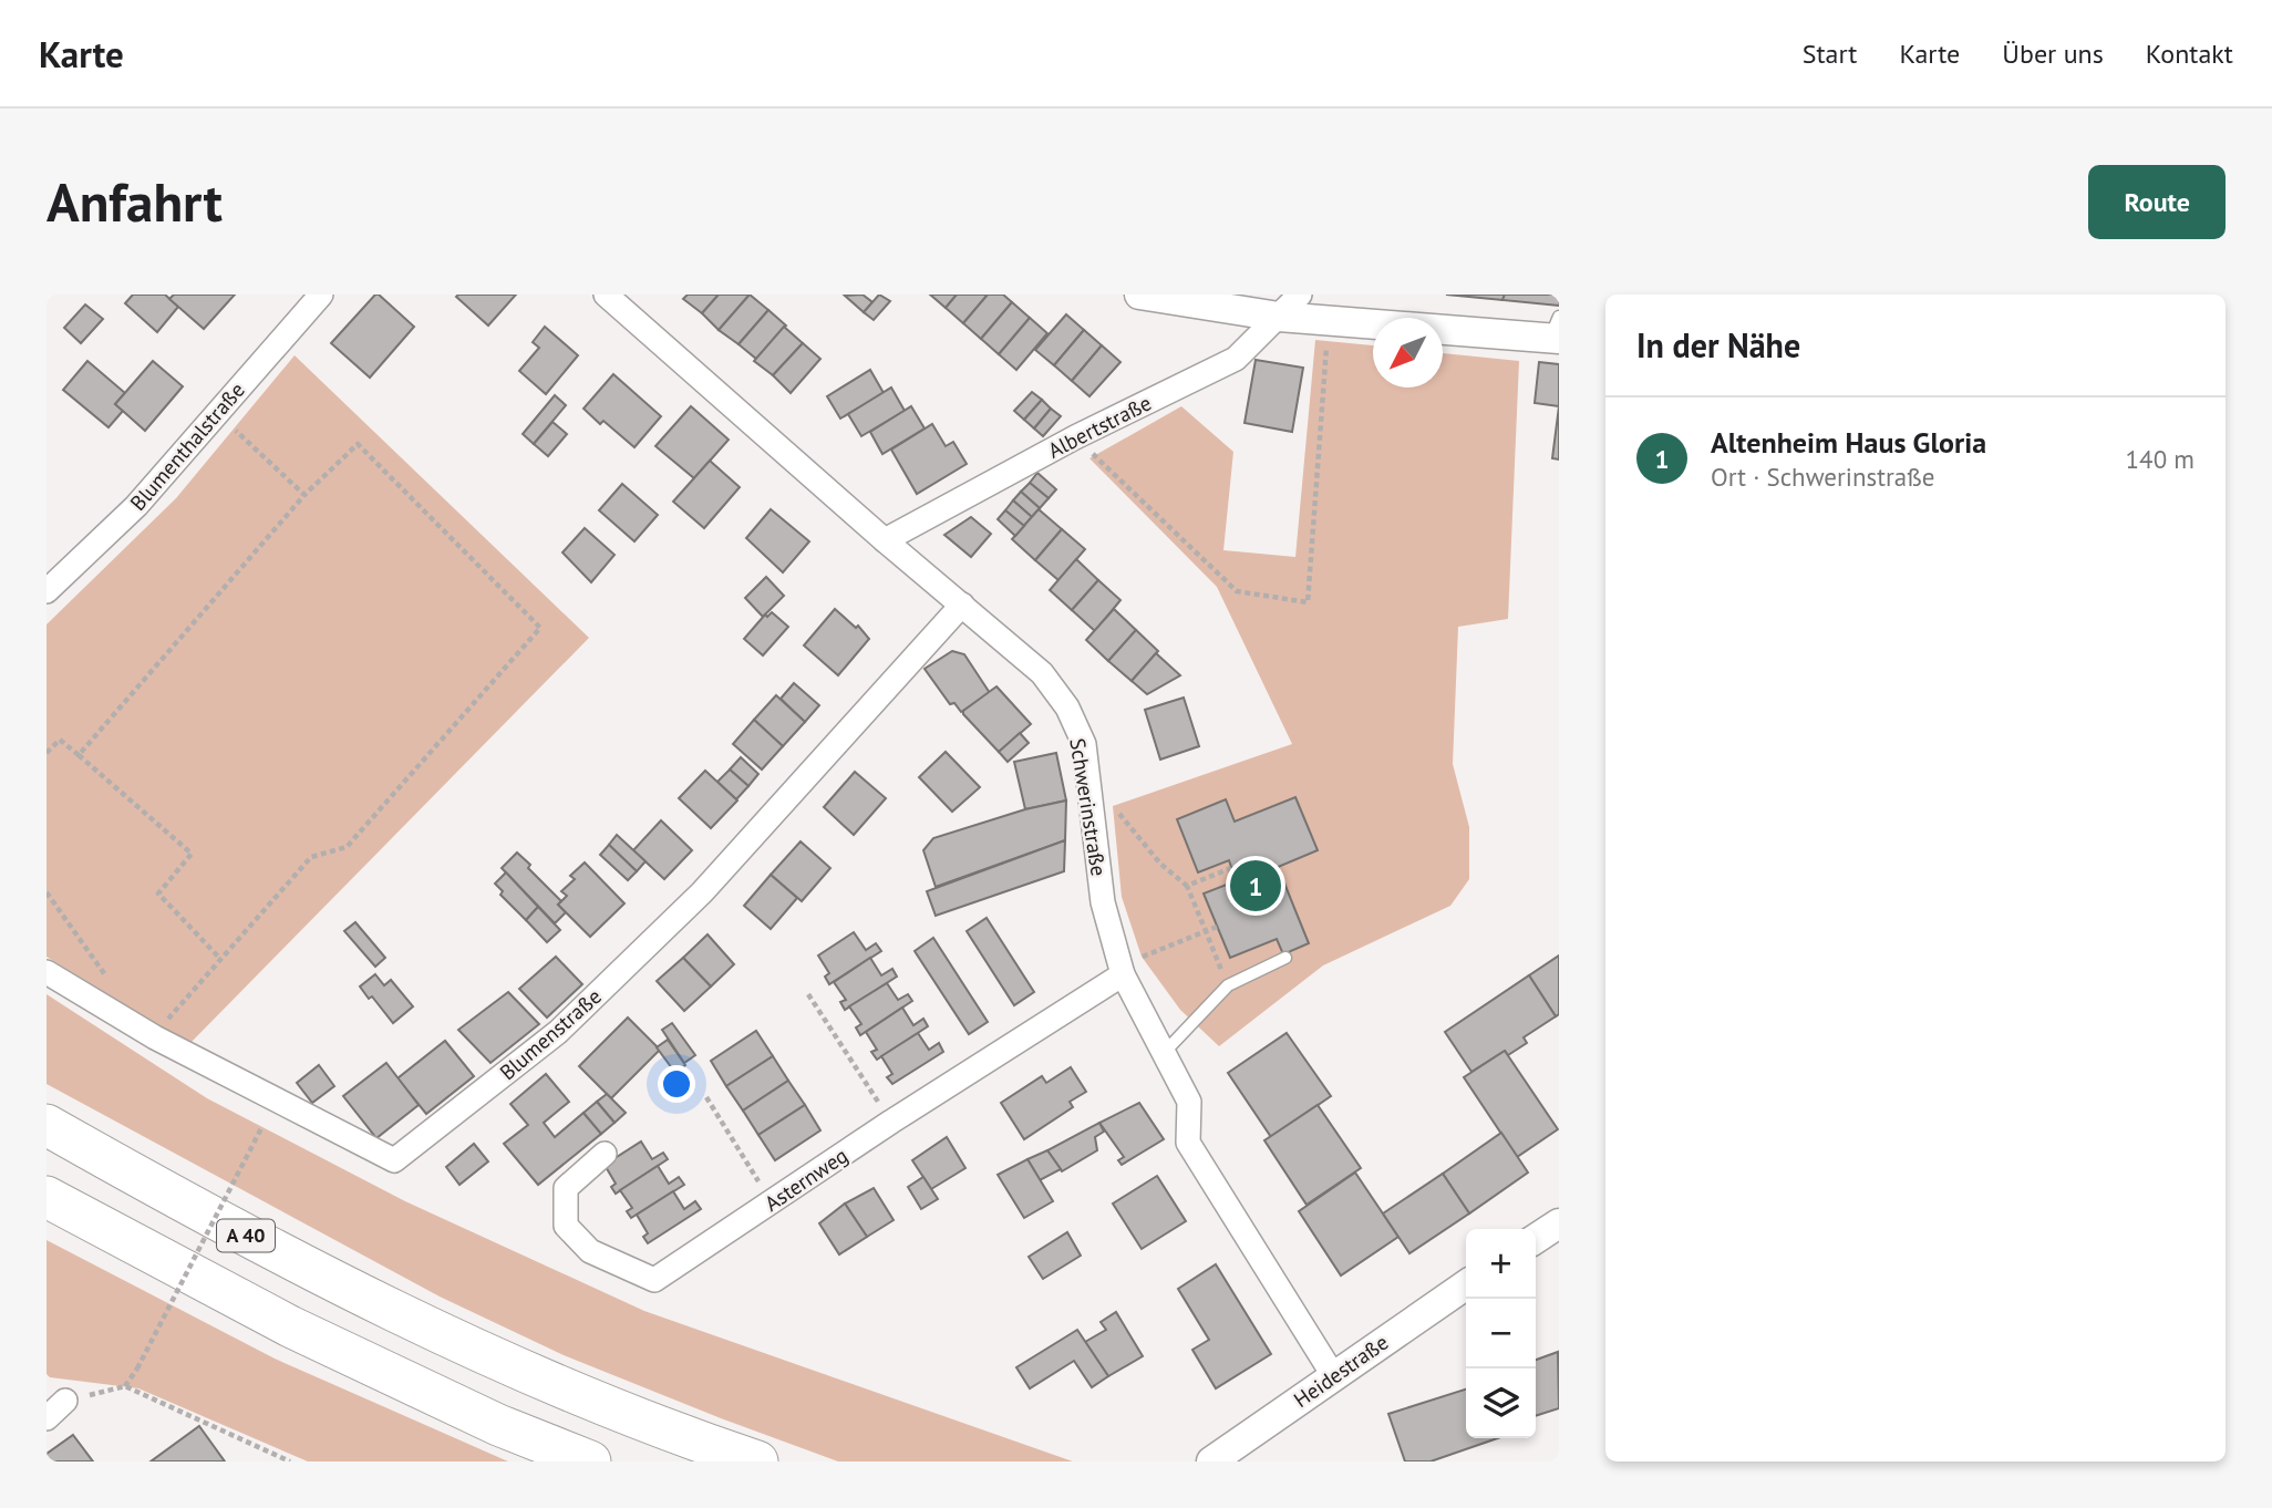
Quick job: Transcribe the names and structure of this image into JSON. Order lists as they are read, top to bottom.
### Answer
{
  "streets": {
    "highway": ["A 40"],
    "street": [
      "Albertstraße",
      "Blumenthalstraße",
      "Schwerinstraße",
      "Blumenstraße",
      "Asternweg",
      "Heidestraße"
    ]
  },
  "crossings": [
    ["Albertstraße", "Schwerinstraße"],
    ["Schwerinstraße", "Blumenstraße"],
    ["Schwerinstraße", "Asternweg"],
    ["Schwerinstraße", "Heidestraße"]
  ],
  "north": "bottom left",
  "page": {
    "header": "Karte",
    "nav": [
      "Start",
      "Karte",
      "Über uns",
      "Kontakt"
    ],
    "buttons": "Route",
    "title": "Anfahrt",
    "heading": "In der Nähe",
    "list": [
      {
        "mark": "1",
        "name": "Altenheim Haus Gloria",
        "note": "Ort · Schwerinstraße",
        "value": "140 m"
      }
    ],
    "pins": "1",
    "map_buttons": ["+", "−"]
  }
}
